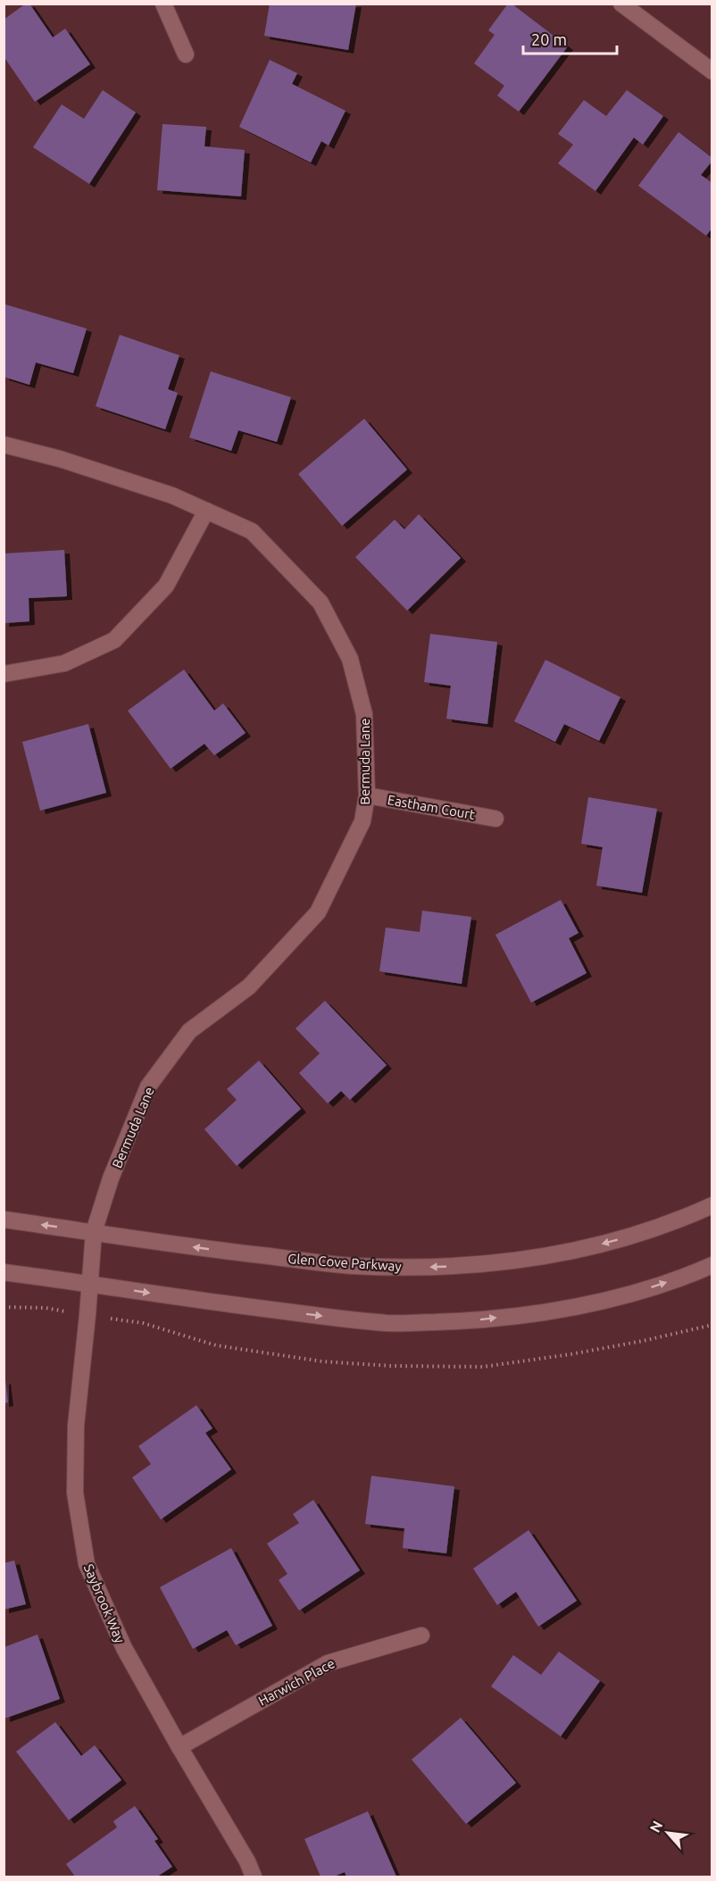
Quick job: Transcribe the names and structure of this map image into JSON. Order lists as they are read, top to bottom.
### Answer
{
  "streets": {
    "street": [
      "Bermuda Lane",
      "Eastham Court",
      "Glen Cove Parkway",
      "Saybrook Way",
      "Harwich Place"
    ]
  },
  "crossings": [
    ["Bermuda Lane", "Eastham Court"],
    ["Bermuda Lane", "Glen Cove Parkway"],
    ["Bermuda Lane", "Saybrook Way"],
    ["Glen Cove Parkway", "Saybrook Way"],
    ["Saybrook Way", "Harwich Place"]
  ],
  "scale_bar": "20 m",
  "north": "top left"
}
